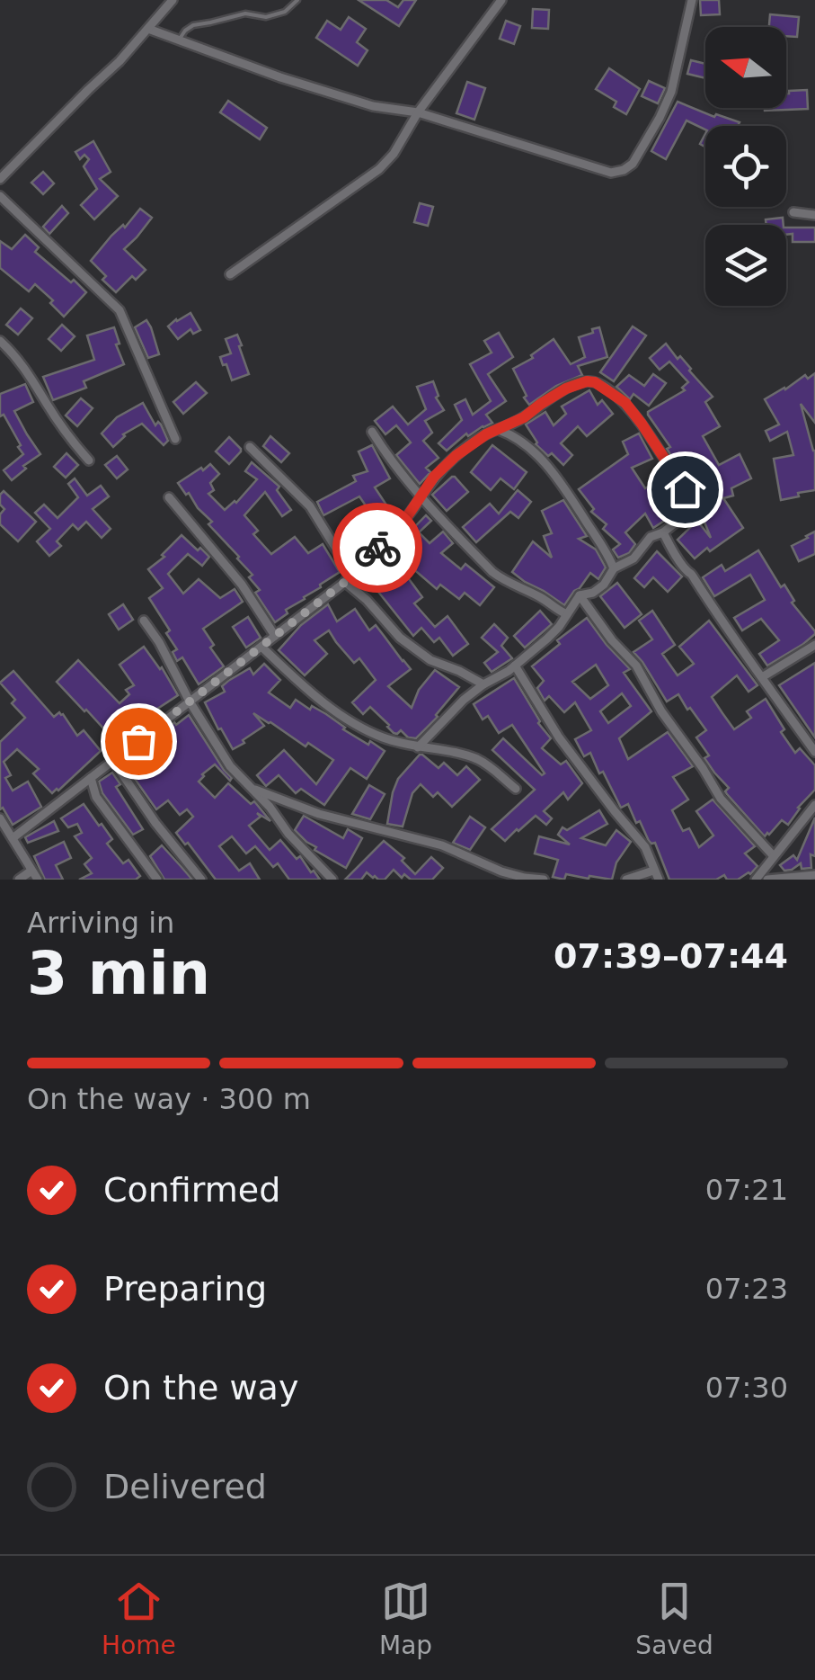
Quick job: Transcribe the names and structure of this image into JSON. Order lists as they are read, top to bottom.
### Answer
{
  "north": "left",
  "page": {
    "heading": ["3 min", "Arriving in", "07:39–07:44"],
    "bar": "On the way · 300 m",
    "list": [
      ["Confirmed", "07:21"],
      ["Preparing", "07:23"],
      ["On the way", "07:30"],
      "Delivered"
    ],
    "tabs": ["Home", "Map", "Saved"]
  }
}
